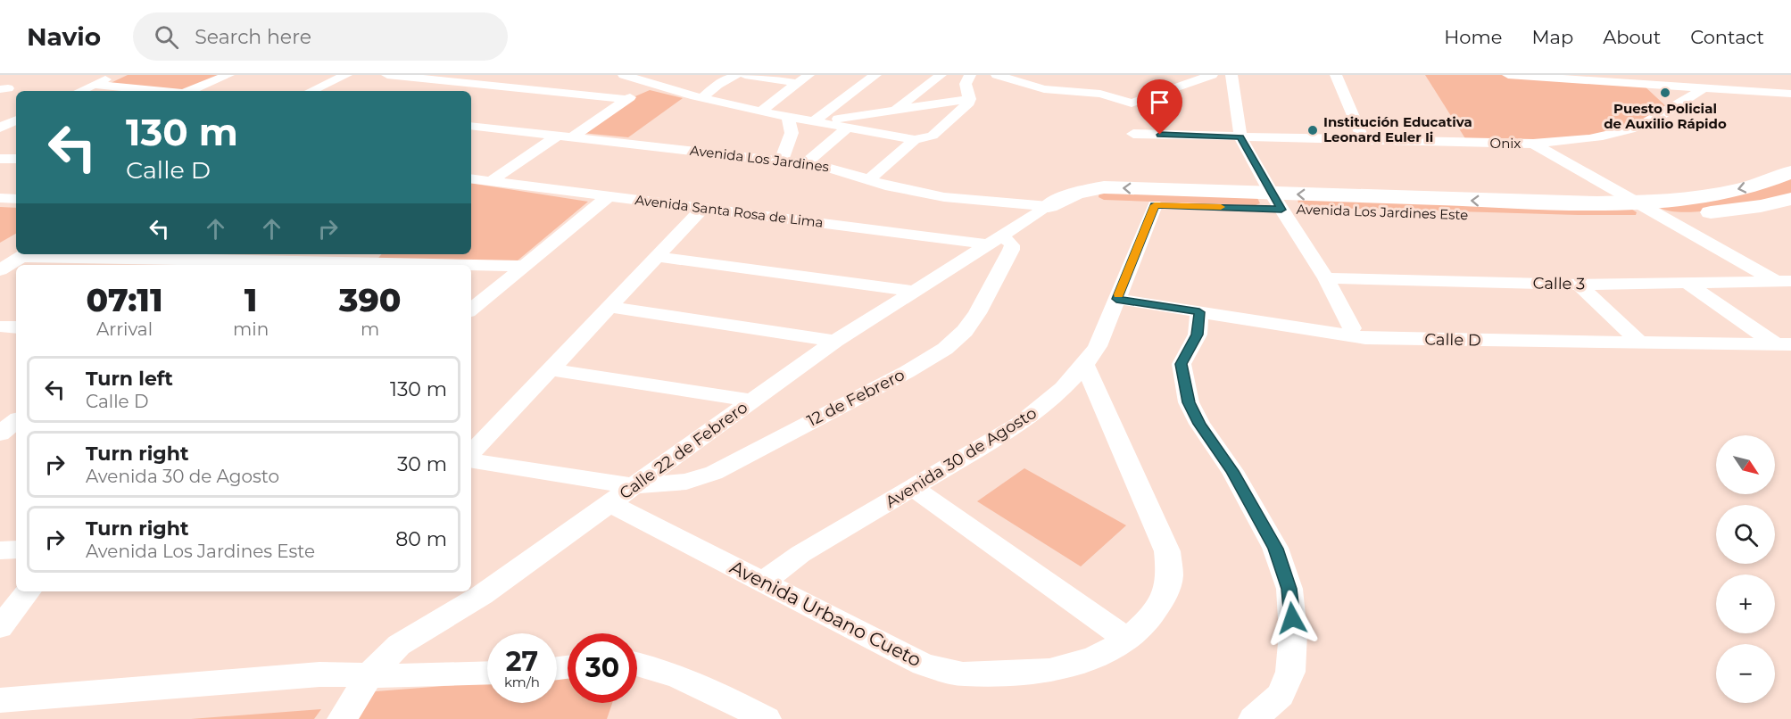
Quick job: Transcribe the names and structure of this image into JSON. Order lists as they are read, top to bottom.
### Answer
{
  "streets": {
    "street": [
      "Onix",
      "Avenida Los Jardines",
      "Avenida Santa Rosa de Lima",
      "Avenida Los Jardines Este",
      "Calle 3",
      "Calle D",
      "12 de Febrero",
      "Calle 22 de Febrero",
      "Avenida 30 de Agosto",
      "Avenida Urbano Cueto"
    ]
  },
  "crossings": [
    ["Avenida Los Jardines", "Avenida Los Jardines Este"],
    ["Avenida Los Jardines", "Calle 22 de Febrero"],
    ["Avenida Santa Rosa de Lima", "12 de Febrero"],
    ["Avenida Santa Rosa de Lima", "Calle 22 de Febrero"],
    ["Avenida Los Jardines Este", "Calle 22 de Febrero"],
    ["Avenida Los Jardines Este", "Avenida 30 de Agosto"],
    ["Calle D", "Avenida 30 de Agosto"],
    ["12 de Febrero", "Calle 22 de Febrero"],
    ["Calle 22 de Febrero", "Avenida Urbano Cueto"],
    ["Avenida 30 de Agosto", "Avenida Urbano Cueto"]
  ],
  "places": ["Puesto Policial de Auxilio Rápido", "Institución Educativa Leonard Euler Ii"],
  "north": "bottom right",
  "page": {
    "header": "Navio",
    "search": "Search here",
    "nav": [
      "Home",
      "Map",
      "About",
      "Contact"
    ],
    "turn": ["130 m", "Calle D"],
    "eta": [
      "07:11",
      "Arrival",
      "1",
      "min",
      "390",
      "m"
    ],
    "list": [
      {
        "name": "Turn left",
        "note": "Calle D",
        "value": "130 m"
      },
      {
        "name": "Turn right",
        "note": "Avenida 30 de Agosto",
        "value": "30 m"
      },
      {
        "name": "Turn right",
        "note": "Avenida Los Jardines Este",
        "value": "80 m"
      }
    ],
    "map_buttons": ["+", "−"],
    "speed": "27 km/h",
    "limit": "30"
  }
}
